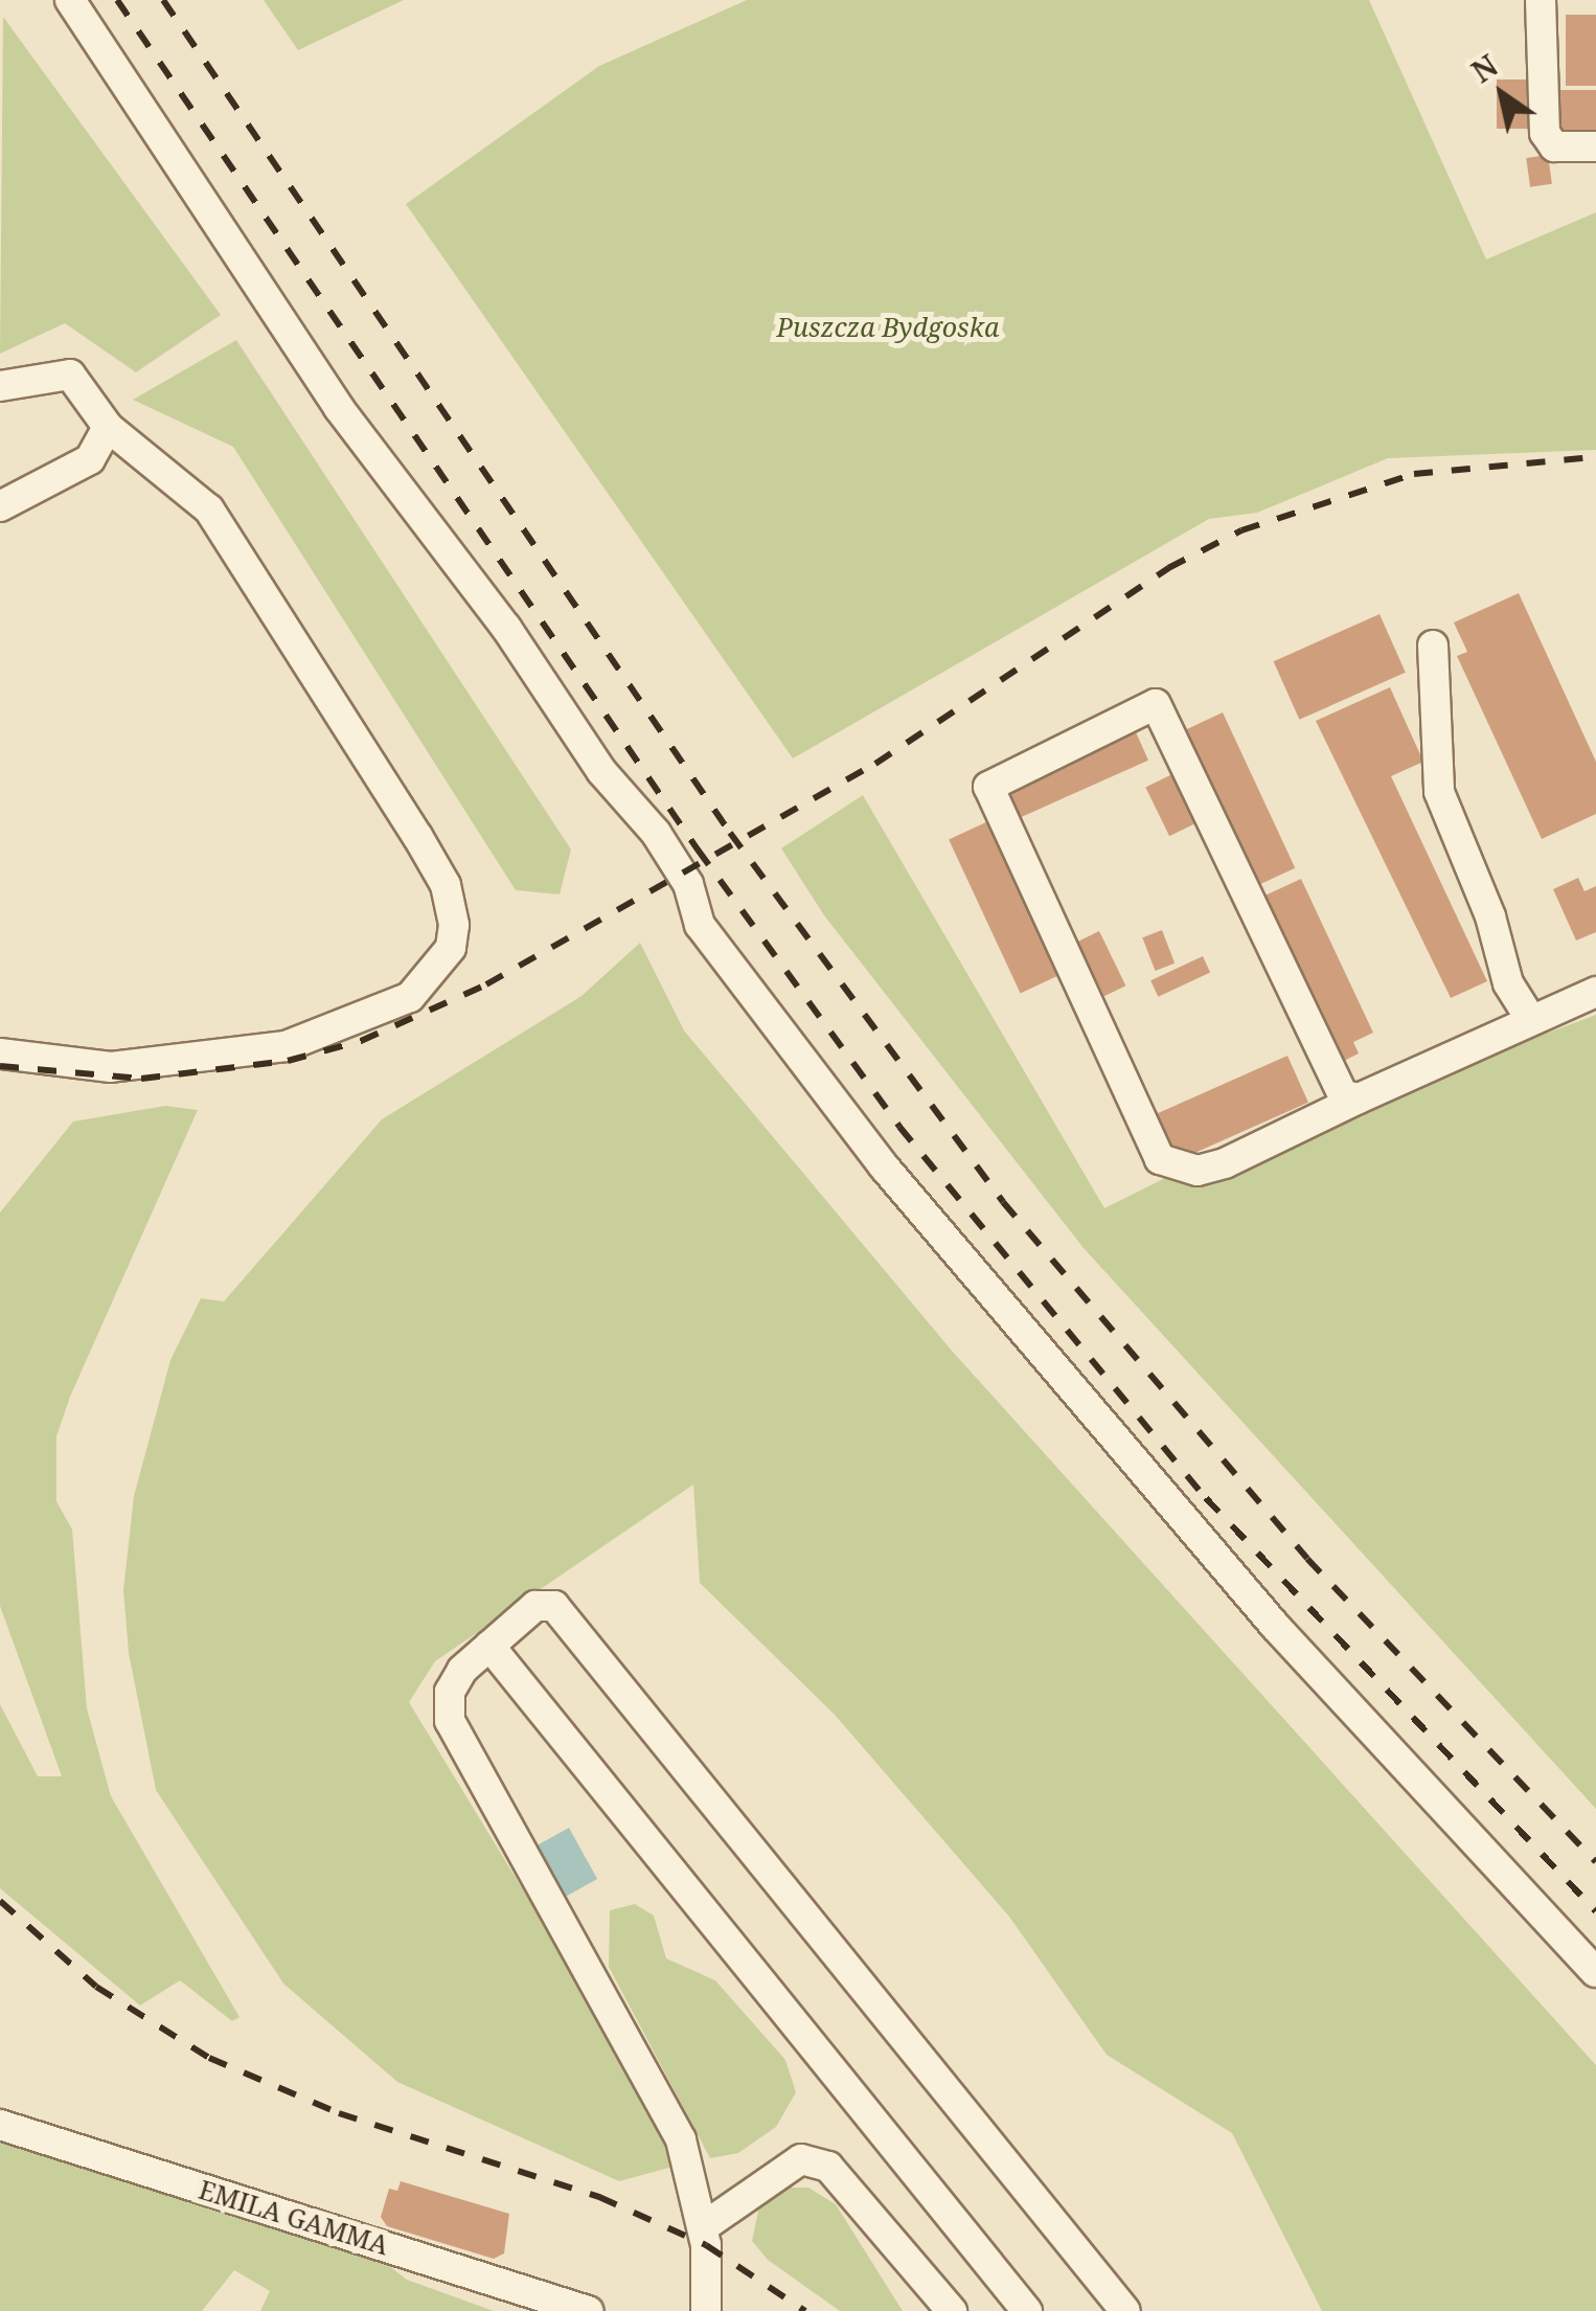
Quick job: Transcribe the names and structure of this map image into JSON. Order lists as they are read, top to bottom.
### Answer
{
  "streets": {
    "street": ["EMILA GAMMA"]
  },
  "parks": ["Puszcza Bydgoska"],
  "north": "top left"
}
